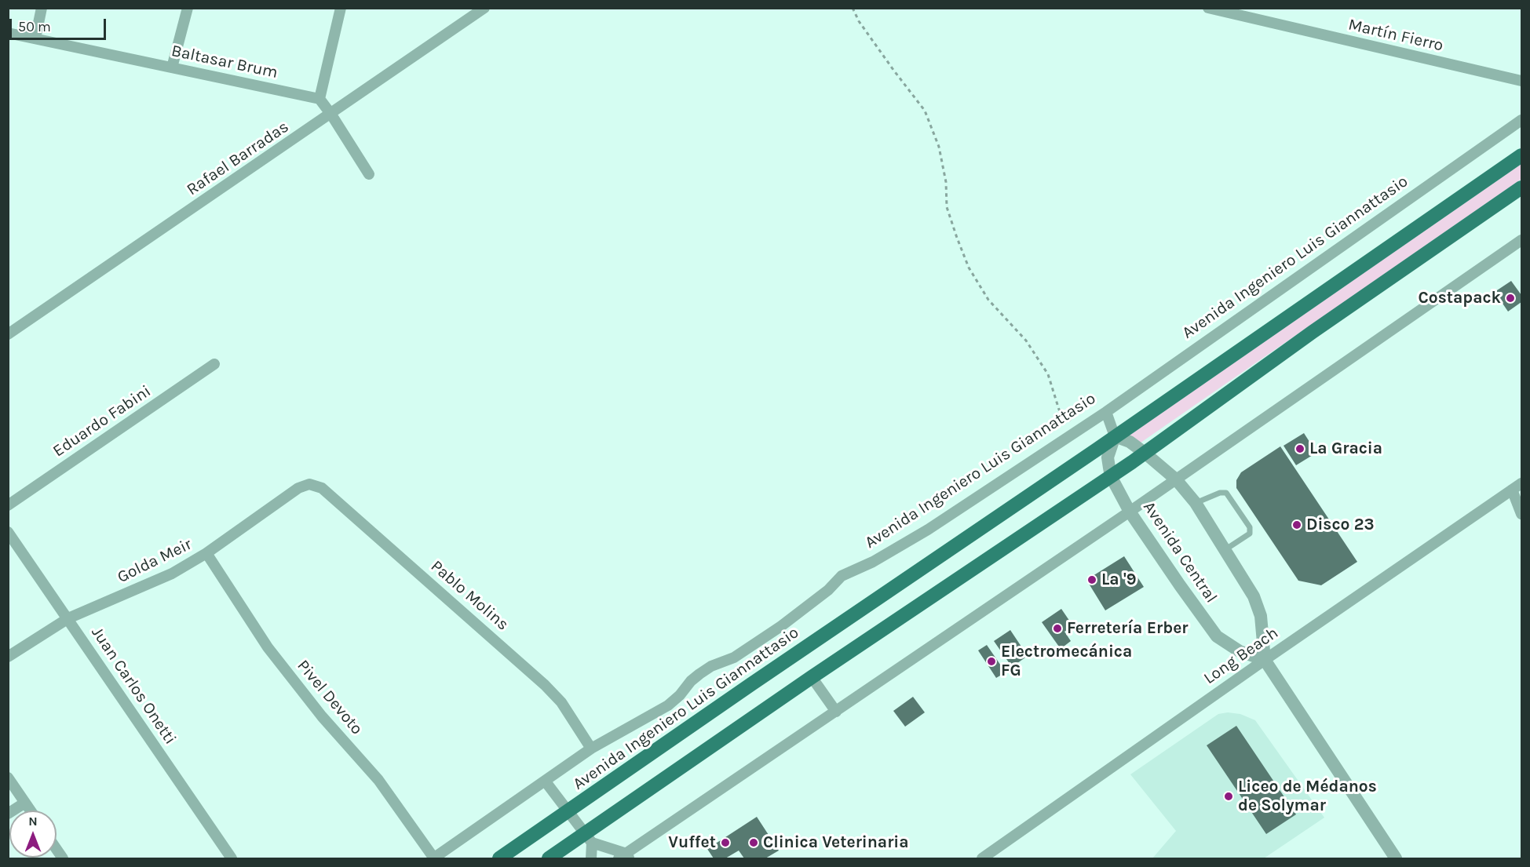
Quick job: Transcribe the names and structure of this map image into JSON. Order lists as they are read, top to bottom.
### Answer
{
  "streets": {
    "main road": ["Avenida Ingeniero Luis Giannattasio"],
    "street": [
      "Martín Fierro",
      "Baltasar Brum",
      "Rafael Barradas",
      "Eduardo Fabini",
      "Avenida Central",
      "Golda Meir",
      "Pablo Molins",
      "Long Beach",
      "Juan Carlos Onetti",
      "Pivel Devoto"
    ]
  },
  "crossings": [
    ["Avenida Ingeniero Luis Giannattasio", "Avenida Central"],
    ["Avenida Ingeniero Luis Giannattasio", "Pablo Molins"],
    ["Avenida Ingeniero Luis Giannattasio", "Pivel Devoto"],
    ["Avenida Central", "Long Beach"],
    ["Golda Meir", "Pablo Molins"],
    ["Golda Meir", "Juan Carlos Onetti"],
    ["Golda Meir", "Pivel Devoto"]
  ],
  "places": [
    "Costapack",
    "La Gracia",
    "Disco 23",
    "La '9",
    "Ferretería Erber",
    "Electromecánica FG",
    "Liceo de Médanos de Solymar",
    "Vuffet",
    "Clinica Veterinaria"
  ],
  "scale_bar": "50 m",
  "north": "top"
}
